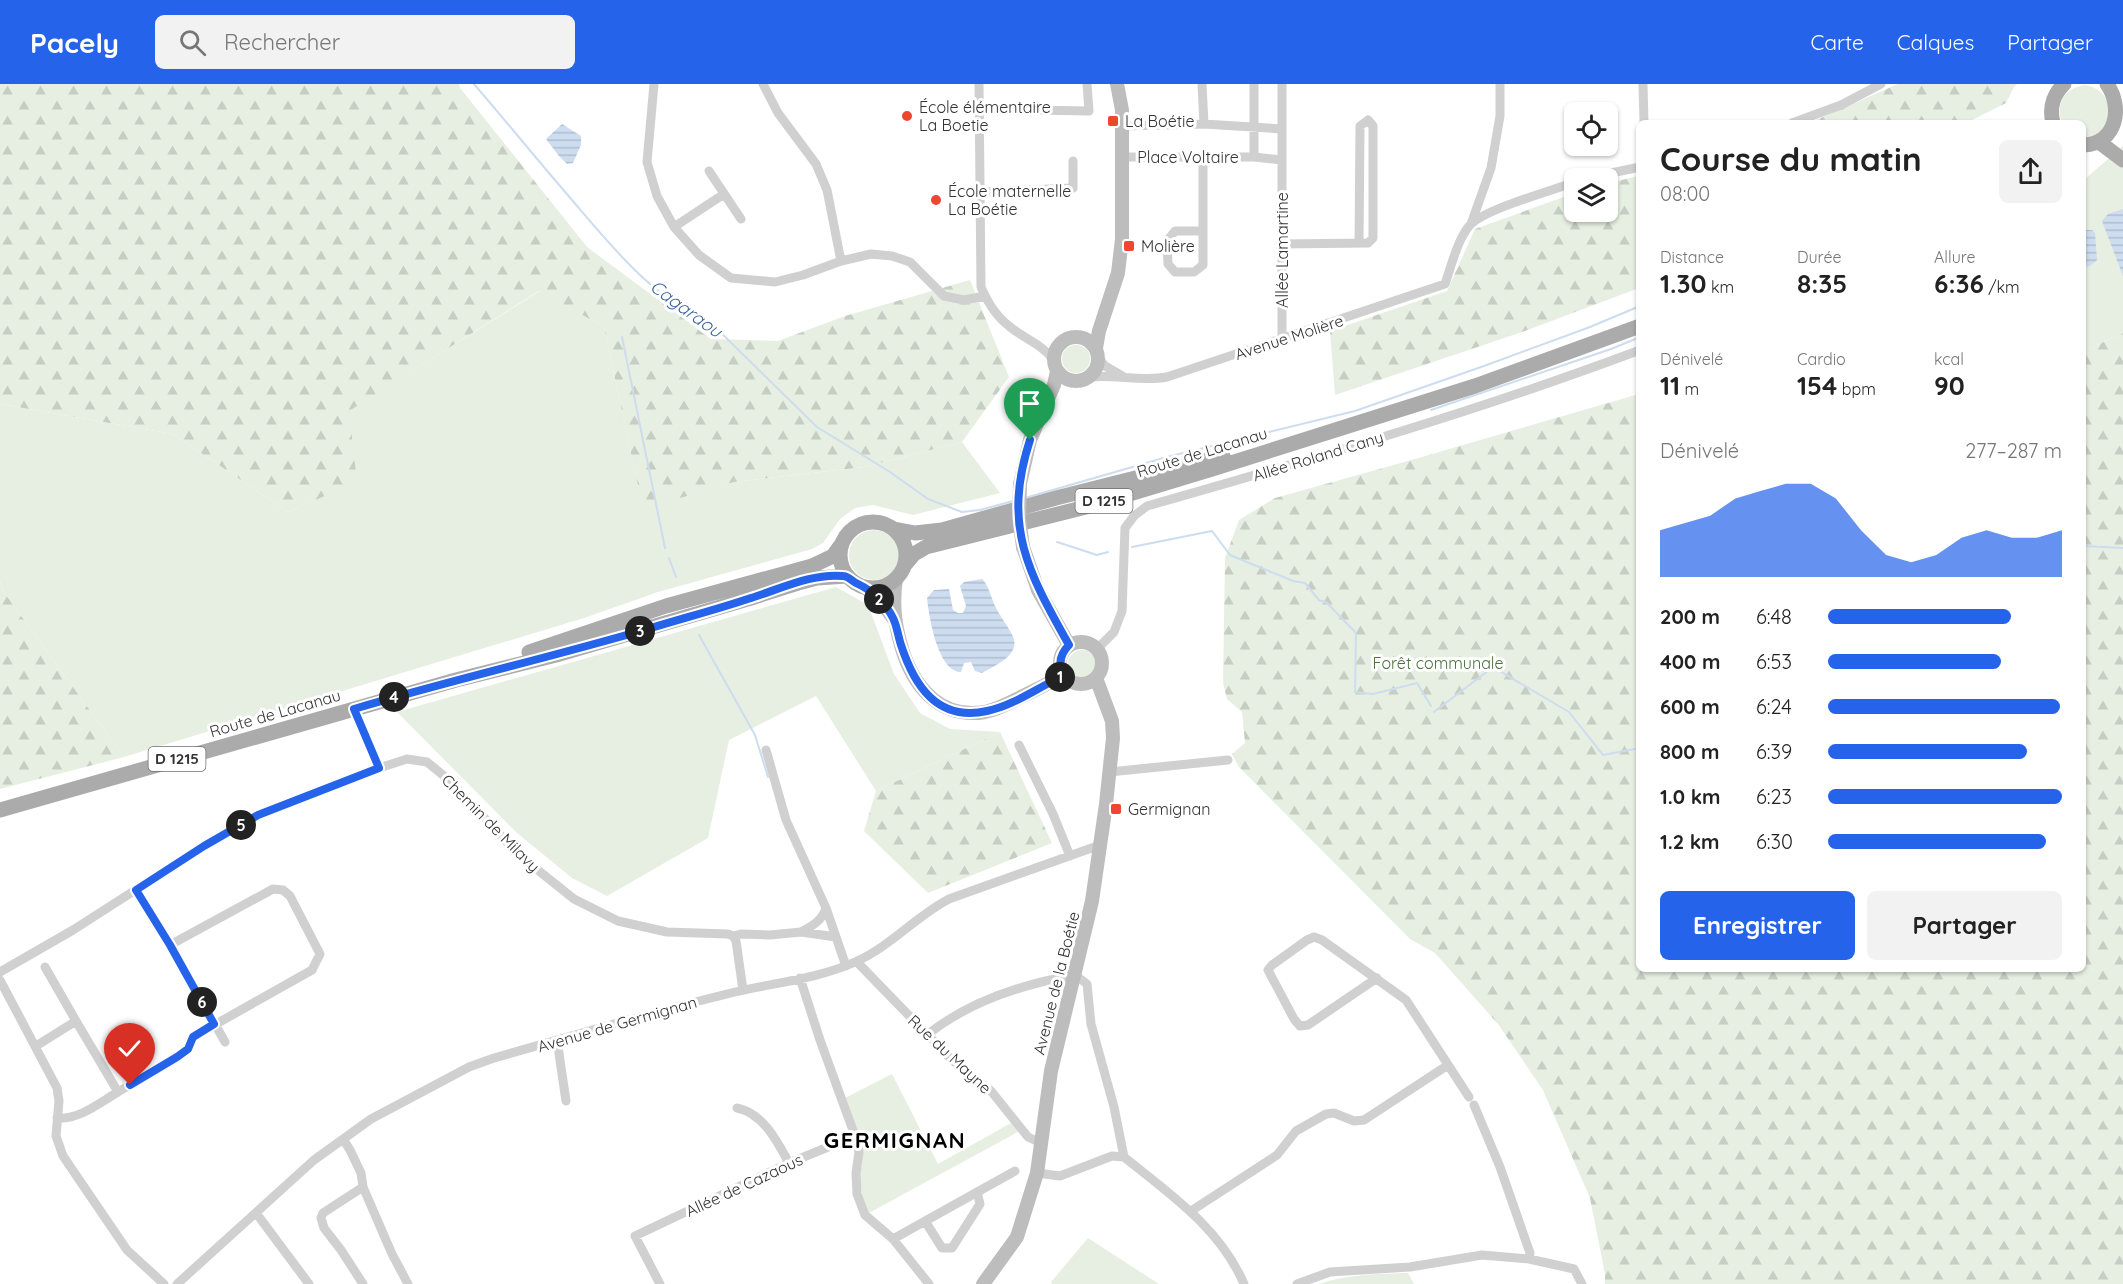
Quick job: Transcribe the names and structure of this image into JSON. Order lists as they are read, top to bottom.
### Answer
{
  "streets": {
    "main road": ["Route de Lacanau", "D 1215", "Avenue de la Boétie"],
    "street": [
      "Place Voltaire",
      "Allée Lamartine",
      "Avenue Molière",
      "Allée Roland Cany",
      "Chemin de Milavy",
      "Avenue de Germignan",
      "Rue du Mayne",
      "Allée de Cazaous"
    ]
  },
  "crossings": [
    ["Place Voltaire", "Allée Lamartine"],
    ["Allée Lamartine", "Avenue Molière"],
    ["Allée Roland Cany", "Avenue de la Boétie"],
    ["Avenue de la Boétie", "Avenue de Germignan"],
    ["Avenue de la Boétie", "Rue du Mayne"],
    ["Avenue de Germignan", "Rue du Mayne"]
  ],
  "districts": ["GERMIGNAN"],
  "water": ["Cagaraou"],
  "parks": ["Forêt communale"],
  "places": {
    "other": ["École élémentaire La Boetie", "École maternelle La Boétie"],
    "transit": ["La Boétie", "Molière", "Germignan"]
  },
  "page": {
    "header": "Pacely",
    "search": "Rechercher",
    "nav": ["Carte", "Calques", "Partager"],
    "heading": ["Course du matin", "08:00"],
    "stats": [
      ["Distance", "1.30 km"],
      ["Durée", "8:35"],
      ["Allure", "6:36 /km"],
      ["Dénivelé", "11 m"],
      ["Cardio", "154 bpm"],
      ["kcal", "90"]
    ],
    "chart": ["Dénivelé", "277–287 m"],
    "pins": [
      "2",
      "3",
      "1",
      "4",
      "5",
      "6"
    ],
    "list": [
      {
        "name": "200 m",
        "note": "6:48"
      },
      {
        "name": "400 m",
        "note": "6:53"
      },
      {
        "name": "600 m",
        "note": "6:24"
      },
      {
        "name": "800 m",
        "note": "6:39"
      },
      {
        "name": "1.0 km",
        "note": "6:23"
      },
      {
        "name": "1.2 km",
        "note": "6:30"
      }
    ],
    "buttons": ["Enregistrer", "Partager"]
  }
}
